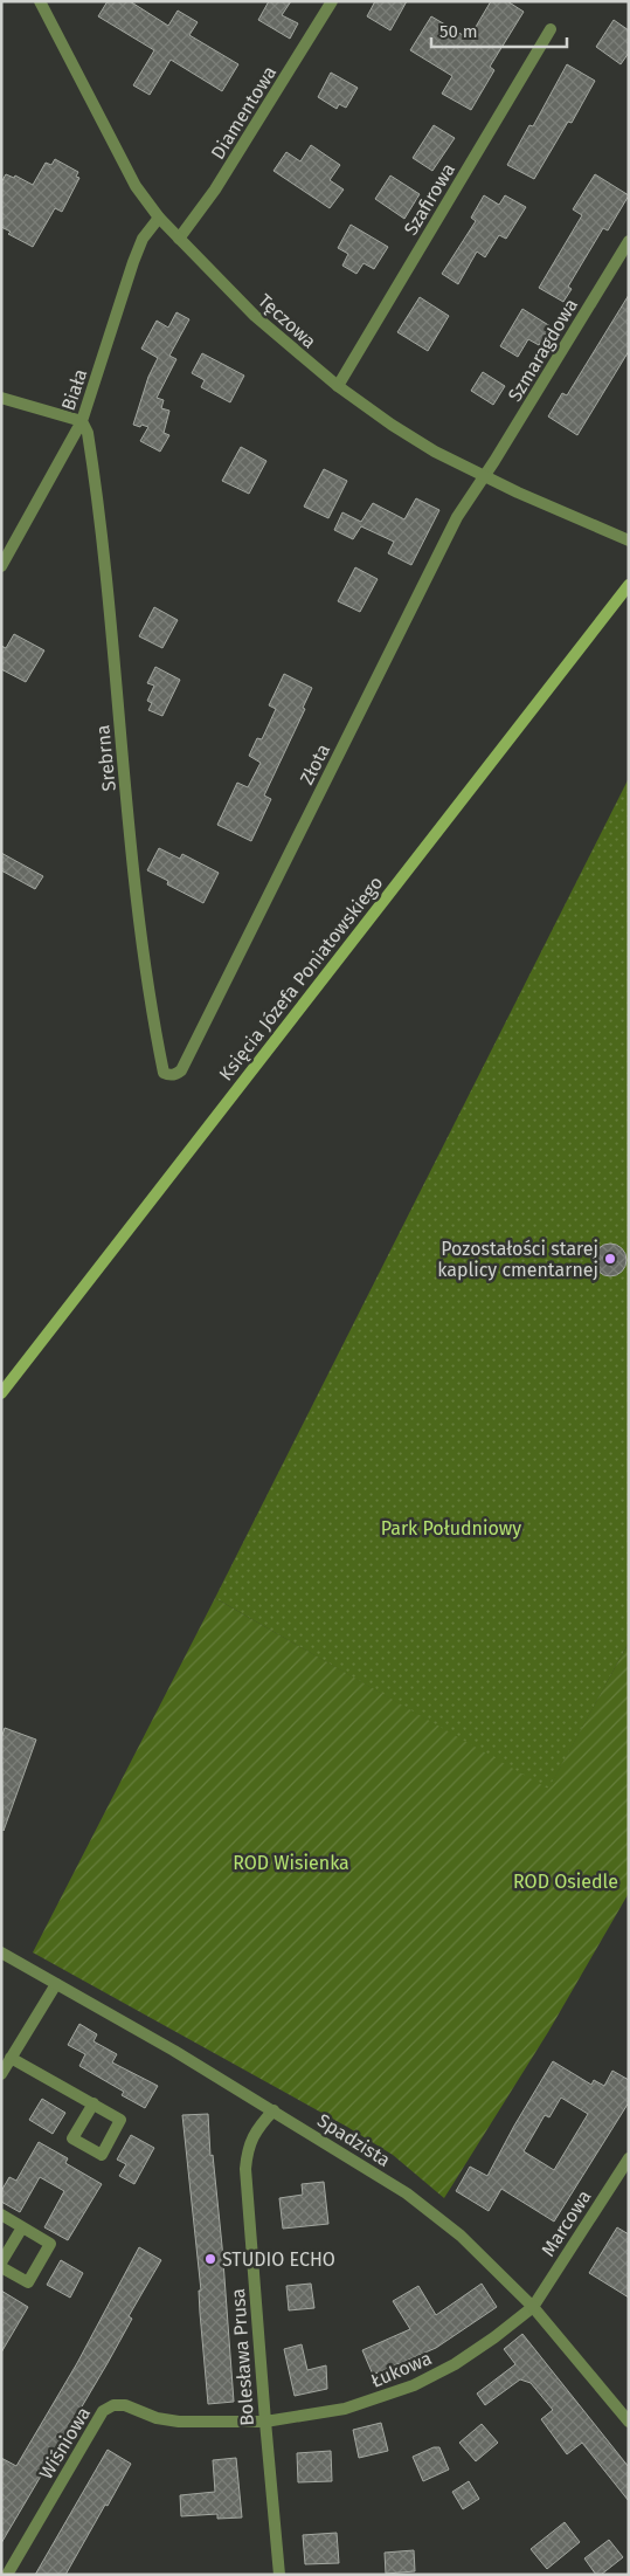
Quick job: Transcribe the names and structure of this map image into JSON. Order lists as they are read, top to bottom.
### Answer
{
  "streets": {
    "main road": ["Księcia Józefa Poniatowskiego"],
    "street": [
      "Diamentowa",
      "Szafirowa",
      "Tęczowa",
      "Szmaragdowa",
      "Biała",
      "Srebrna",
      "Złota",
      "Spadzista",
      "Marcowa",
      "Bolesława Prusa",
      "Łukowa",
      "Wiśniowa"
    ]
  },
  "crossings": [
    ["Diamentowa", "Tęczowa"],
    ["Szafirowa", "Tęczowa"],
    ["Tęczowa", "Szmaragdowa"],
    ["Tęczowa", "Biała"],
    ["Tęczowa", "Złota"],
    ["Szmaragdowa", "Złota"],
    ["Biała", "Srebrna"],
    ["Srebrna", "Złota"],
    ["Spadzista", "Marcowa"],
    ["Spadzista", "Bolesława Prusa"],
    ["Spadzista", "Łukowa"],
    ["Marcowa", "Łukowa"],
    ["Bolesława Prusa", "Łukowa"],
    ["Bolesława Prusa", "Wiśniowa"],
    ["Łukowa", "Wiśniowa"]
  ],
  "parks": ["Park Południowy", "ROD Wisienka", "ROD Osiedle"],
  "places": ["Pozostałości starej kaplicy cmentarnej", "STUDIO ECHO"],
  "scale_bar": "50 m"
}
